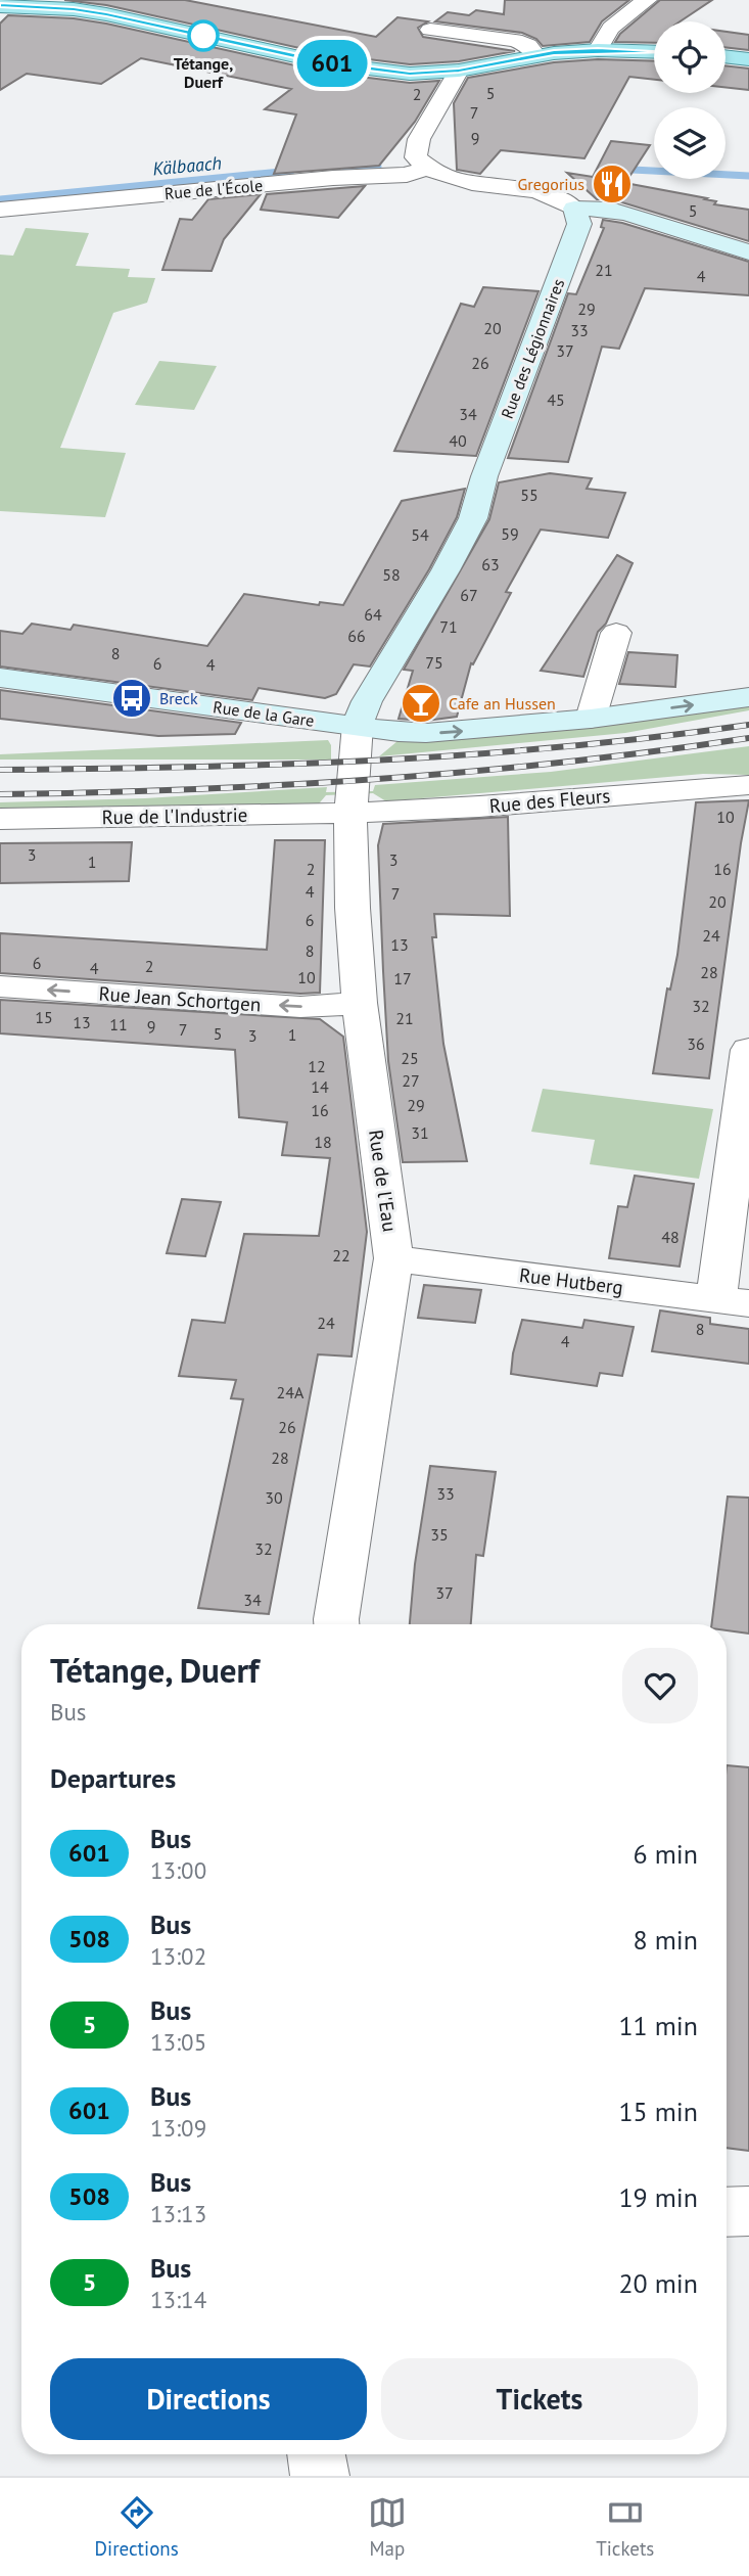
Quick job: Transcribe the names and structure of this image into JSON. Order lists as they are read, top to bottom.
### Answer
{
  "streets": {
    "street": [
      "Rue de l'École",
      "Rue des Légionnaires",
      "Rue de la Gare",
      "Rue des Fleurs",
      "Rue de l'Industrie",
      "Rue Jean Schortgen",
      "Rue de l'Eau",
      "Rue Hutberg"
    ]
  },
  "crossings": [
    ["Rue des Légionnaires", "Rue de la Gare"],
    ["Rue des Légionnaires", "Rue de l'Eau"],
    ["Rue de la Gare", "Rue de l'Eau"],
    ["Rue des Fleurs", "Rue de l'Industrie"],
    ["Rue des Fleurs", "Rue de l'Eau"],
    ["Rue de l'Industrie", "Rue de l'Eau"],
    ["Rue Jean Schortgen", "Rue de l'Eau"],
    ["Rue de l'Eau", "Rue Hutberg"]
  ],
  "one_way": ["Rue de la Gare", "Rue Jean Schortgen"],
  "water": ["Kälbaach"],
  "places": {
    "other": ["Tétange, Duerf"],
    "restaurant": ["Gregorius"],
    "bus stop": ["Breck"],
    "bar": ["Cafe an Hussen"]
  },
  "lines": ["bus line 601"],
  "house_numbers": [
    "5",
    "2",
    "7",
    "9",
    "5",
    "21",
    "4",
    "29",
    "20",
    "33",
    "37",
    "26",
    "45",
    "34",
    "40",
    "55",
    "59",
    "54",
    "63",
    "58",
    "67",
    "64",
    "71",
    "66",
    "8",
    "75",
    "6",
    "4",
    "10",
    "3",
    "3",
    "1",
    "2",
    "16",
    "4",
    "7",
    "20",
    "6",
    "24",
    "13",
    "8",
    "6",
    "2",
    "4",
    "28",
    "10",
    "17",
    "32",
    "15",
    "21",
    "13",
    "11",
    "9",
    "7",
    "5",
    "1",
    "3",
    "36",
    "25",
    "12",
    "27",
    "14",
    "29",
    "16",
    "31",
    "18",
    "48",
    "22",
    "24",
    "8",
    "4",
    "24A",
    "26",
    "28",
    "33",
    "30",
    "35",
    "32",
    "37",
    "34"
  ],
  "page": {
    "on_map": "601",
    "heading": [
      ["Tétange, Duerf", "Bus"],
      "Departures"
    ],
    "list": [
      {
        "mark": "601",
        "name": "Bus",
        "note": "13:00",
        "value": "6 min"
      },
      {
        "mark": "508",
        "name": "Bus",
        "note": "13:02",
        "value": "8 min"
      },
      {
        "mark": "5",
        "name": "Bus",
        "note": "13:05",
        "value": "11 min"
      },
      {
        "mark": "601",
        "name": "Bus",
        "note": "13:09",
        "value": "15 min"
      },
      {
        "mark": "508",
        "name": "Bus",
        "note": "13:13",
        "value": "19 min"
      },
      {
        "mark": "5",
        "name": "Bus",
        "note": "13:14",
        "value": "20 min"
      }
    ],
    "buttons": ["Directions", "Tickets"],
    "tabs": ["Directions", "Map", "Tickets"]
  }
}
